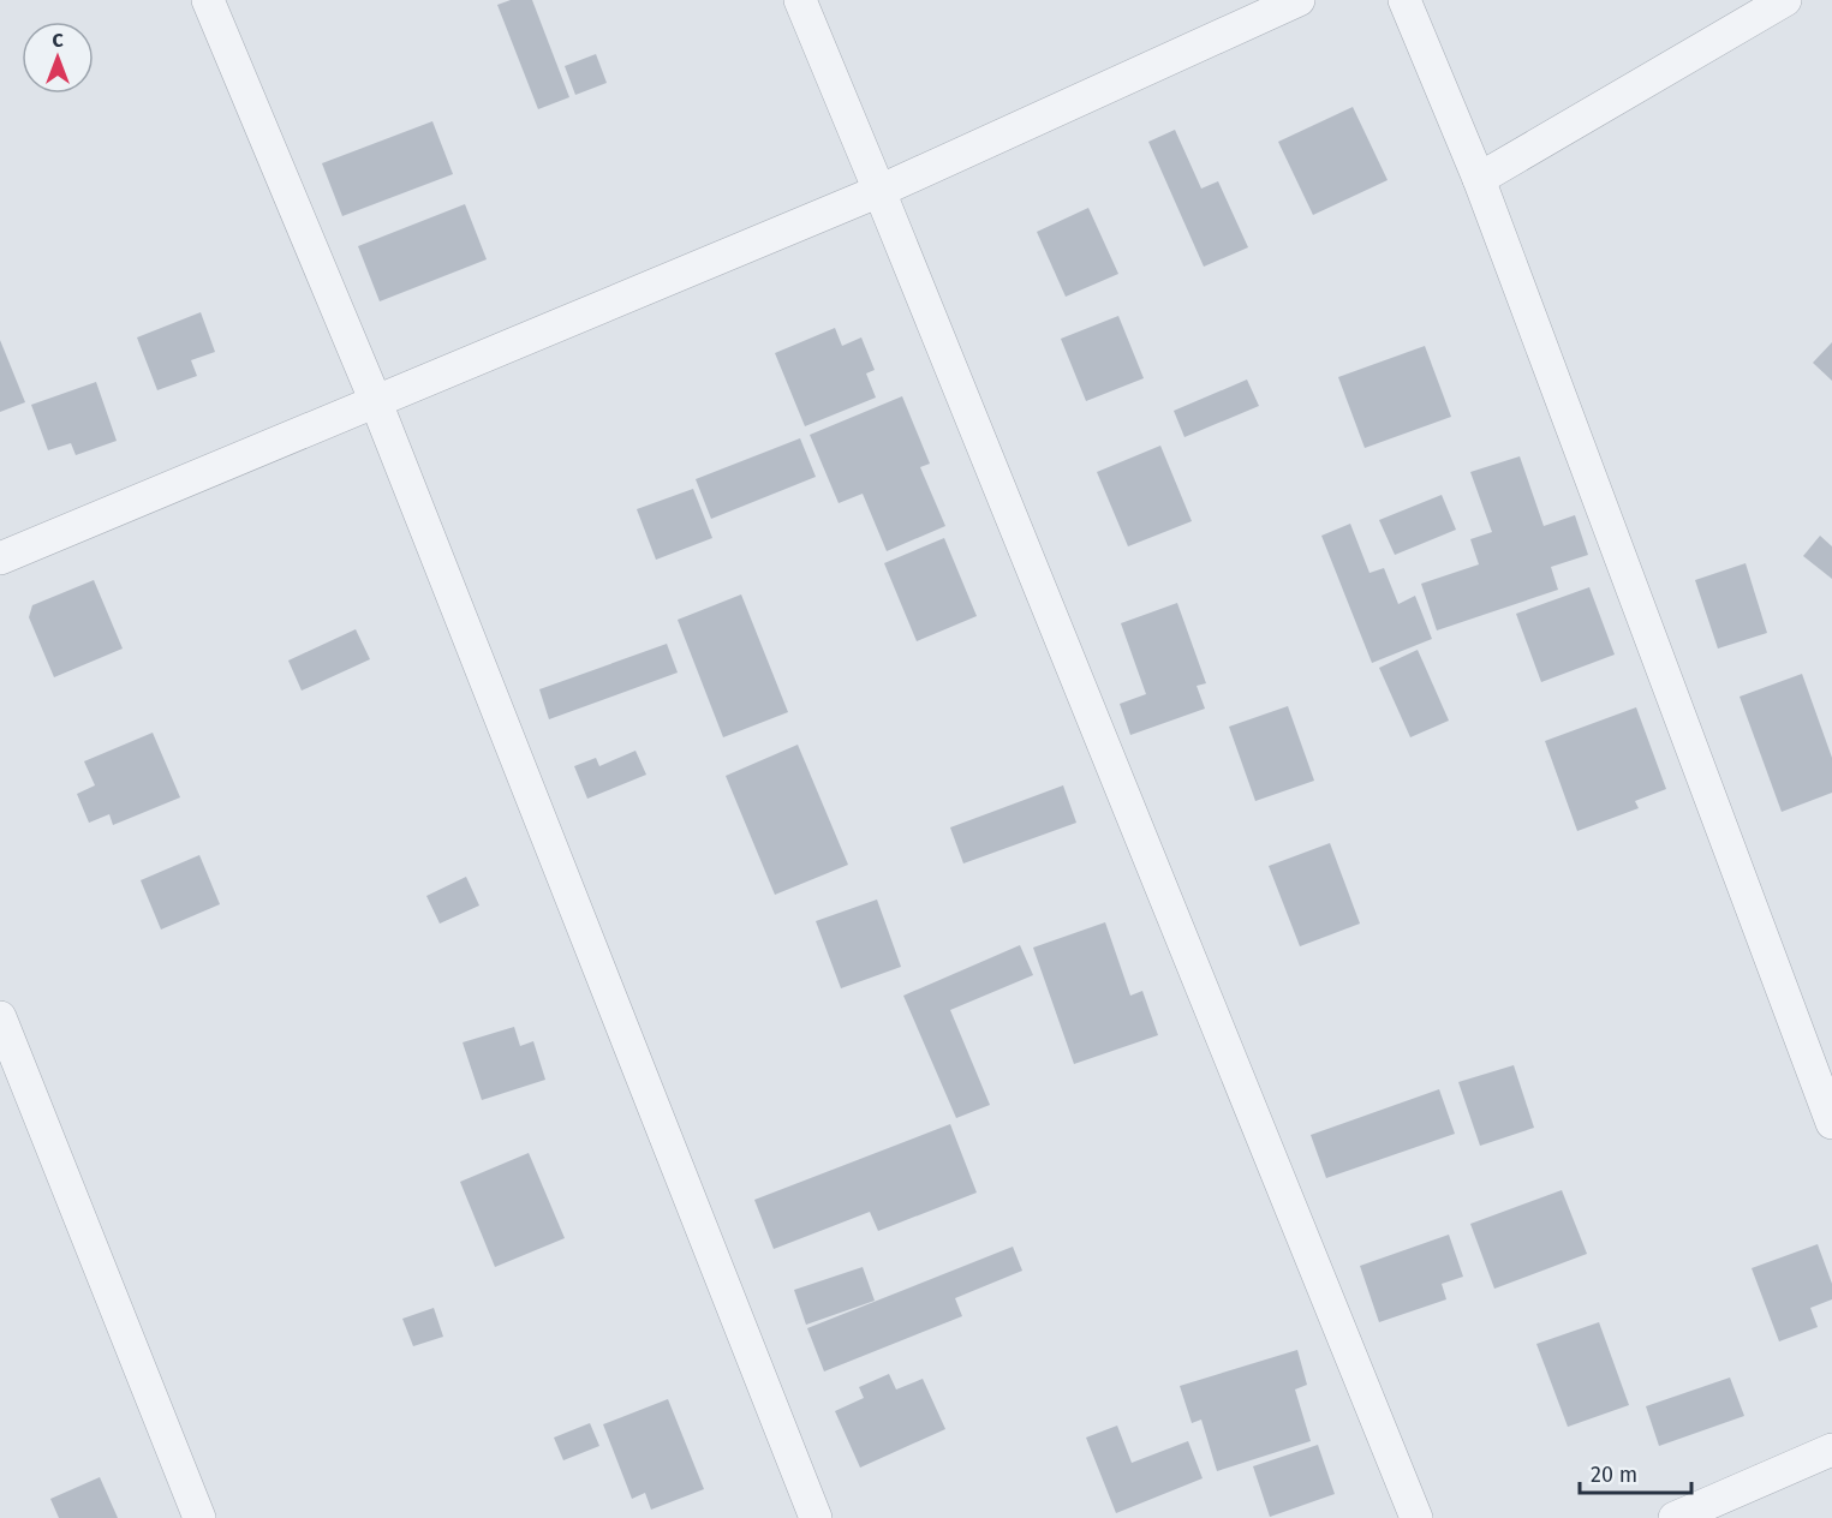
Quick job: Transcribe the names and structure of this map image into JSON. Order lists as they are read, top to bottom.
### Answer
{
  "scale_bar": "20 m",
  "north": "top"
}
